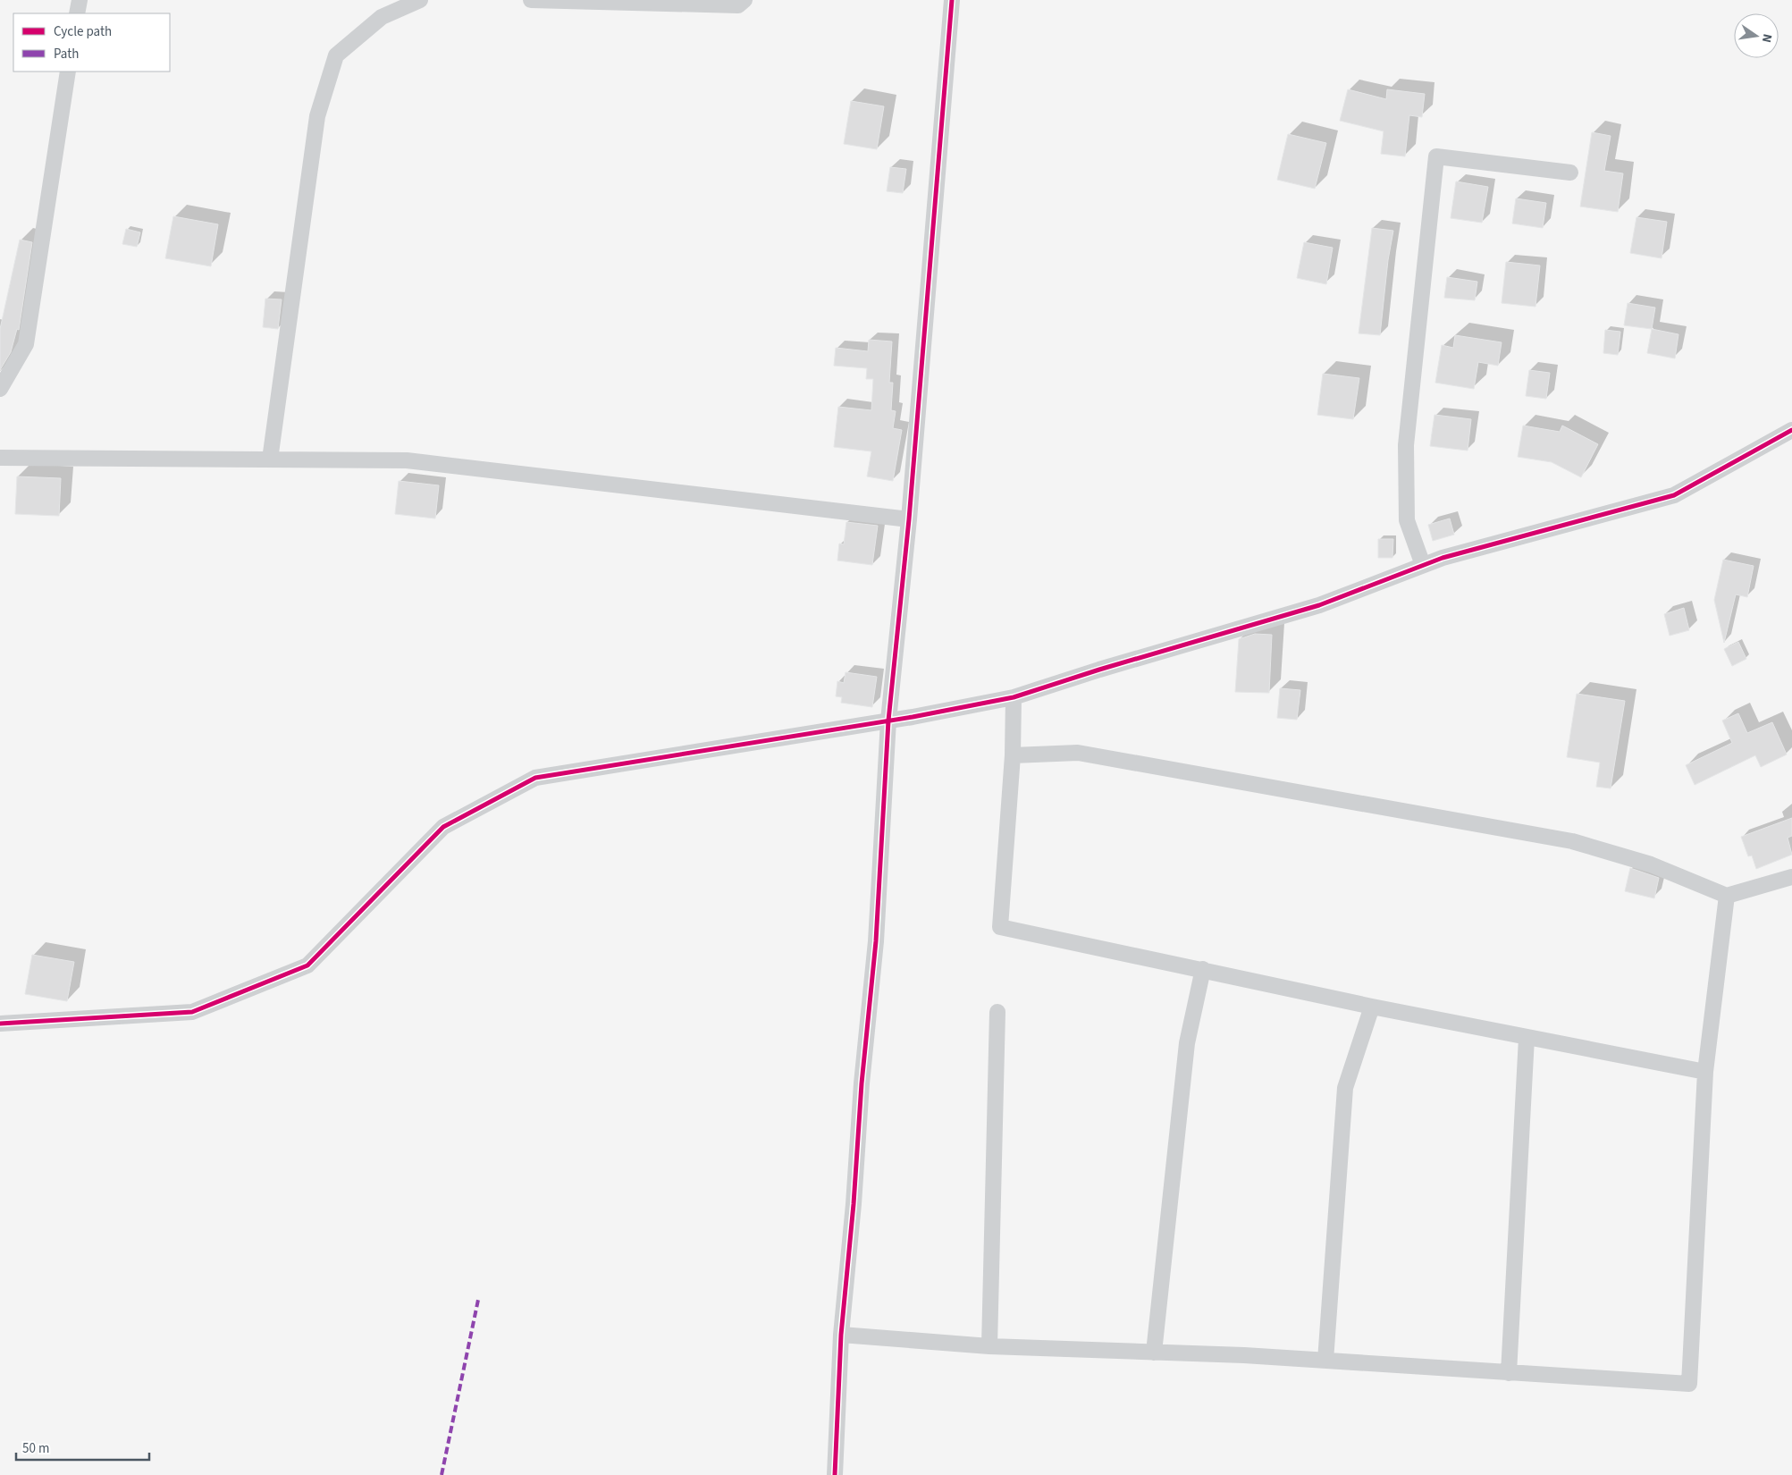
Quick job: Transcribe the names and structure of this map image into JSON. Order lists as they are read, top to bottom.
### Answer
{
  "legend": ["Cycle path", "Path"],
  "scale_bar": "50 m",
  "north": "right"
}
